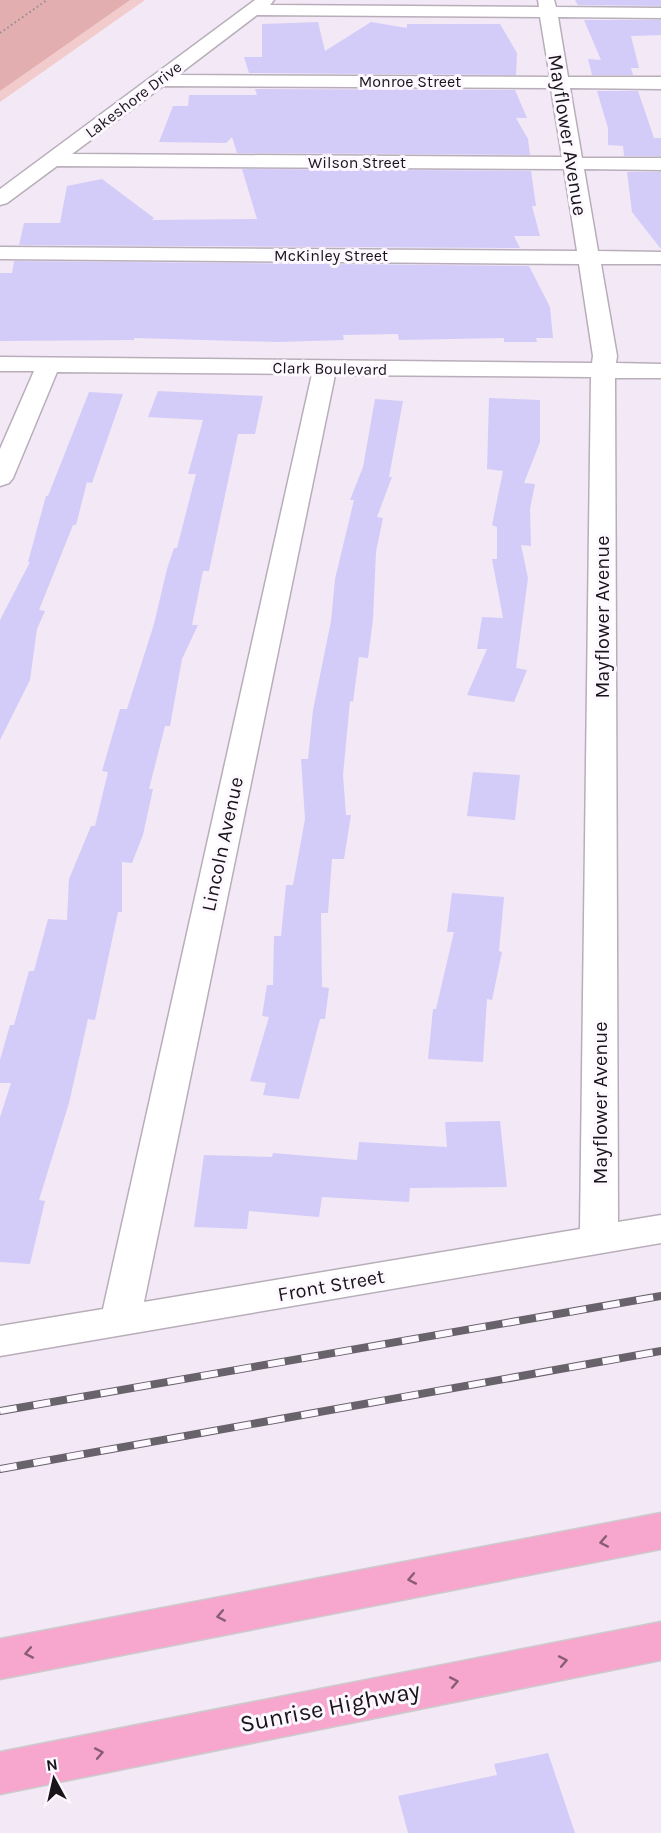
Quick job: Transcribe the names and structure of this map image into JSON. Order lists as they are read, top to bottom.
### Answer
{
  "streets": {
    "highway": ["Sunrise Highway"],
    "street": [
      "Monroe Street",
      "Lakeshore Drive",
      "Mayflower Avenue",
      "Wilson Street",
      "McKinley Street",
      "Clark Boulevard",
      "Lincoln Avenue",
      "Front Street"
    ]
  },
  "crossings": [
    ["Monroe Street", "Lakeshore Drive"],
    ["Monroe Street", "Mayflower Avenue"],
    ["Lakeshore Drive", "Wilson Street"],
    ["Mayflower Avenue", "Wilson Street"],
    ["Mayflower Avenue", "McKinley Street"],
    ["Mayflower Avenue", "Clark Boulevard"],
    ["Mayflower Avenue", "Front Street"],
    ["Clark Boulevard", "Lincoln Avenue"],
    ["Lincoln Avenue", "Front Street"]
  ],
  "north": "top"
}
